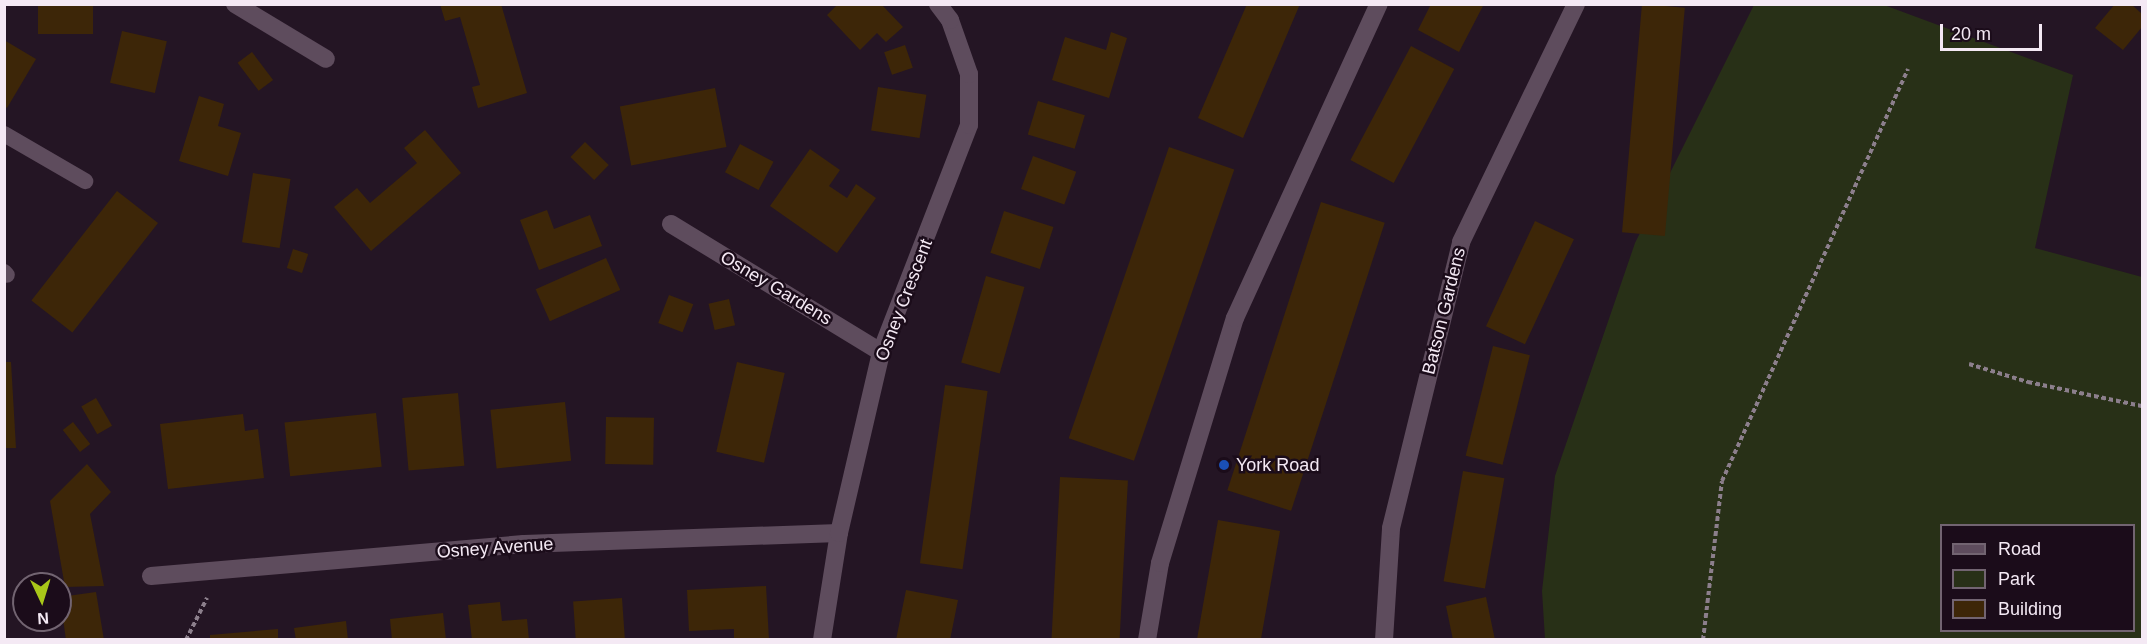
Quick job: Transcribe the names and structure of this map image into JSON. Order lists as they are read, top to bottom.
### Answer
{
  "streets": {
    "street": [
      "Osney Gardens",
      "Osney Crescent",
      "Batson Gardens",
      "Osney Avenue"
    ]
  },
  "crossings": [
    ["Osney Gardens", "Osney Crescent"],
    ["Osney Crescent", "Osney Avenue"]
  ],
  "places": ["York Road"],
  "legend": ["Road", "Park", "Building"],
  "scale_bar": "20 m",
  "north": "bottom"
}
